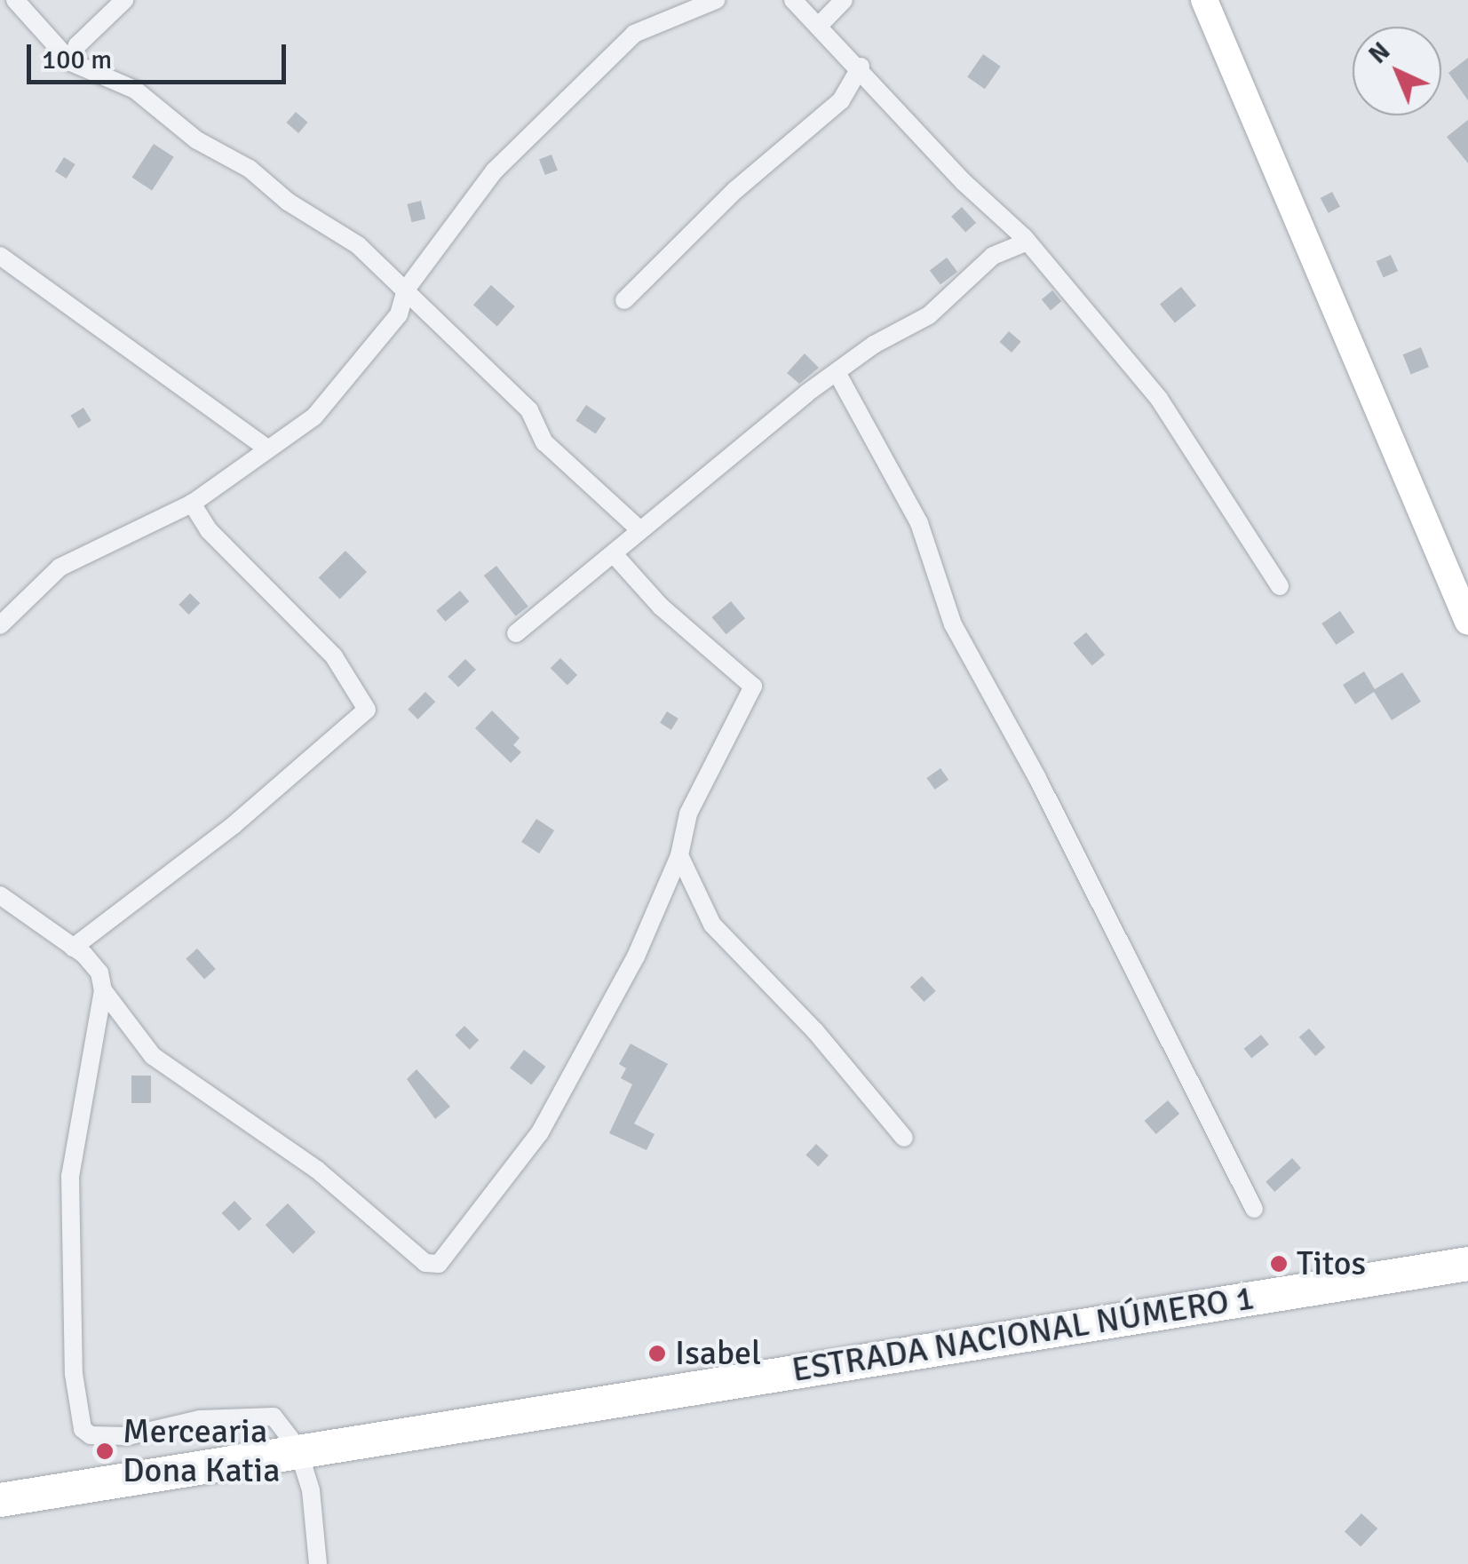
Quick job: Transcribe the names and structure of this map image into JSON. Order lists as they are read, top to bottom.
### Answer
{
  "streets": {
    "highway": ["ESTRADA NACIONAL NÚMERO 1"]
  },
  "places": ["Titos", "Isabel", "Mercearia Dona Katia"],
  "scale_bar": "100 m",
  "north": "top left"
}
